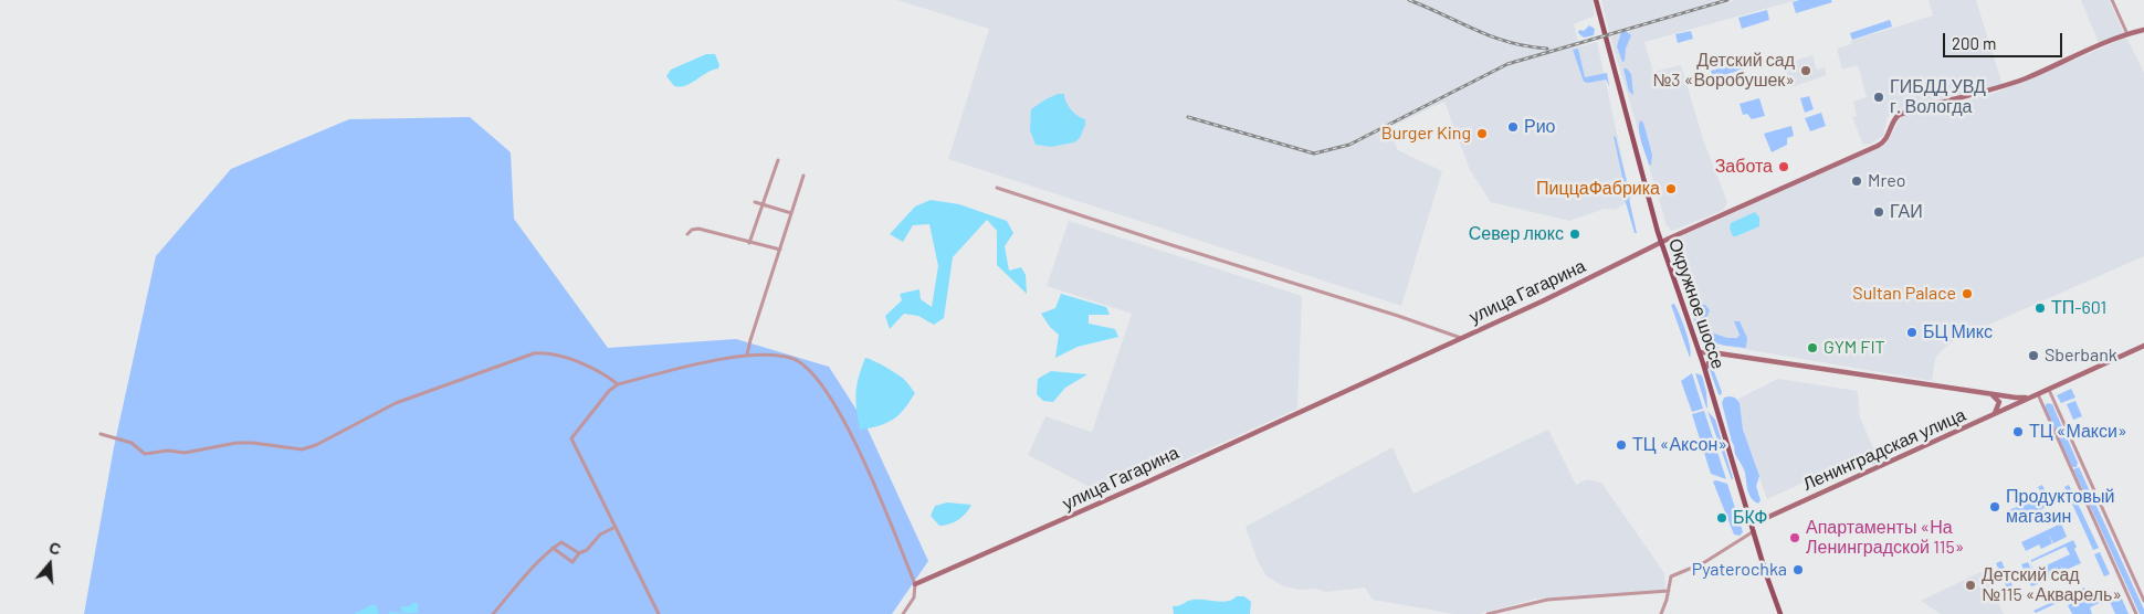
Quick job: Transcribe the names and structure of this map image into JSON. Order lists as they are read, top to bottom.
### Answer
{
  "streets": {
    "main road": ["Окружное шоссе"],
    "street": ["улица Гагарина", "Ленинградская улица"]
  },
  "crossings": [
    ["улица Гагарина", "Окружное шоссе"],
    ["Окружное шоссе", "Ленинградская улица"]
  ],
  "places": [
    "Детский сад №3 «Воробушек»",
    "ГИБДД УВД г. Вологда",
    "Рио",
    "Burger King",
    "Забота",
    "Mreo",
    "ПиццаФабрика",
    "ГАИ",
    "Север люкс",
    "Sultan Palace",
    "ТП-601",
    "БЦ Микс",
    "GYM FIT",
    "Sberbank",
    "ТЦ «Макси»",
    "ТЦ «Аксон»",
    "Продуктовый магазин",
    "БКФ",
    "Апартаменты «На Ленинградской 115»",
    "Pyaterochka",
    "Детский сад №115 «Акварель»"
  ],
  "scale_bar": "200 m",
  "north": "top"
}
